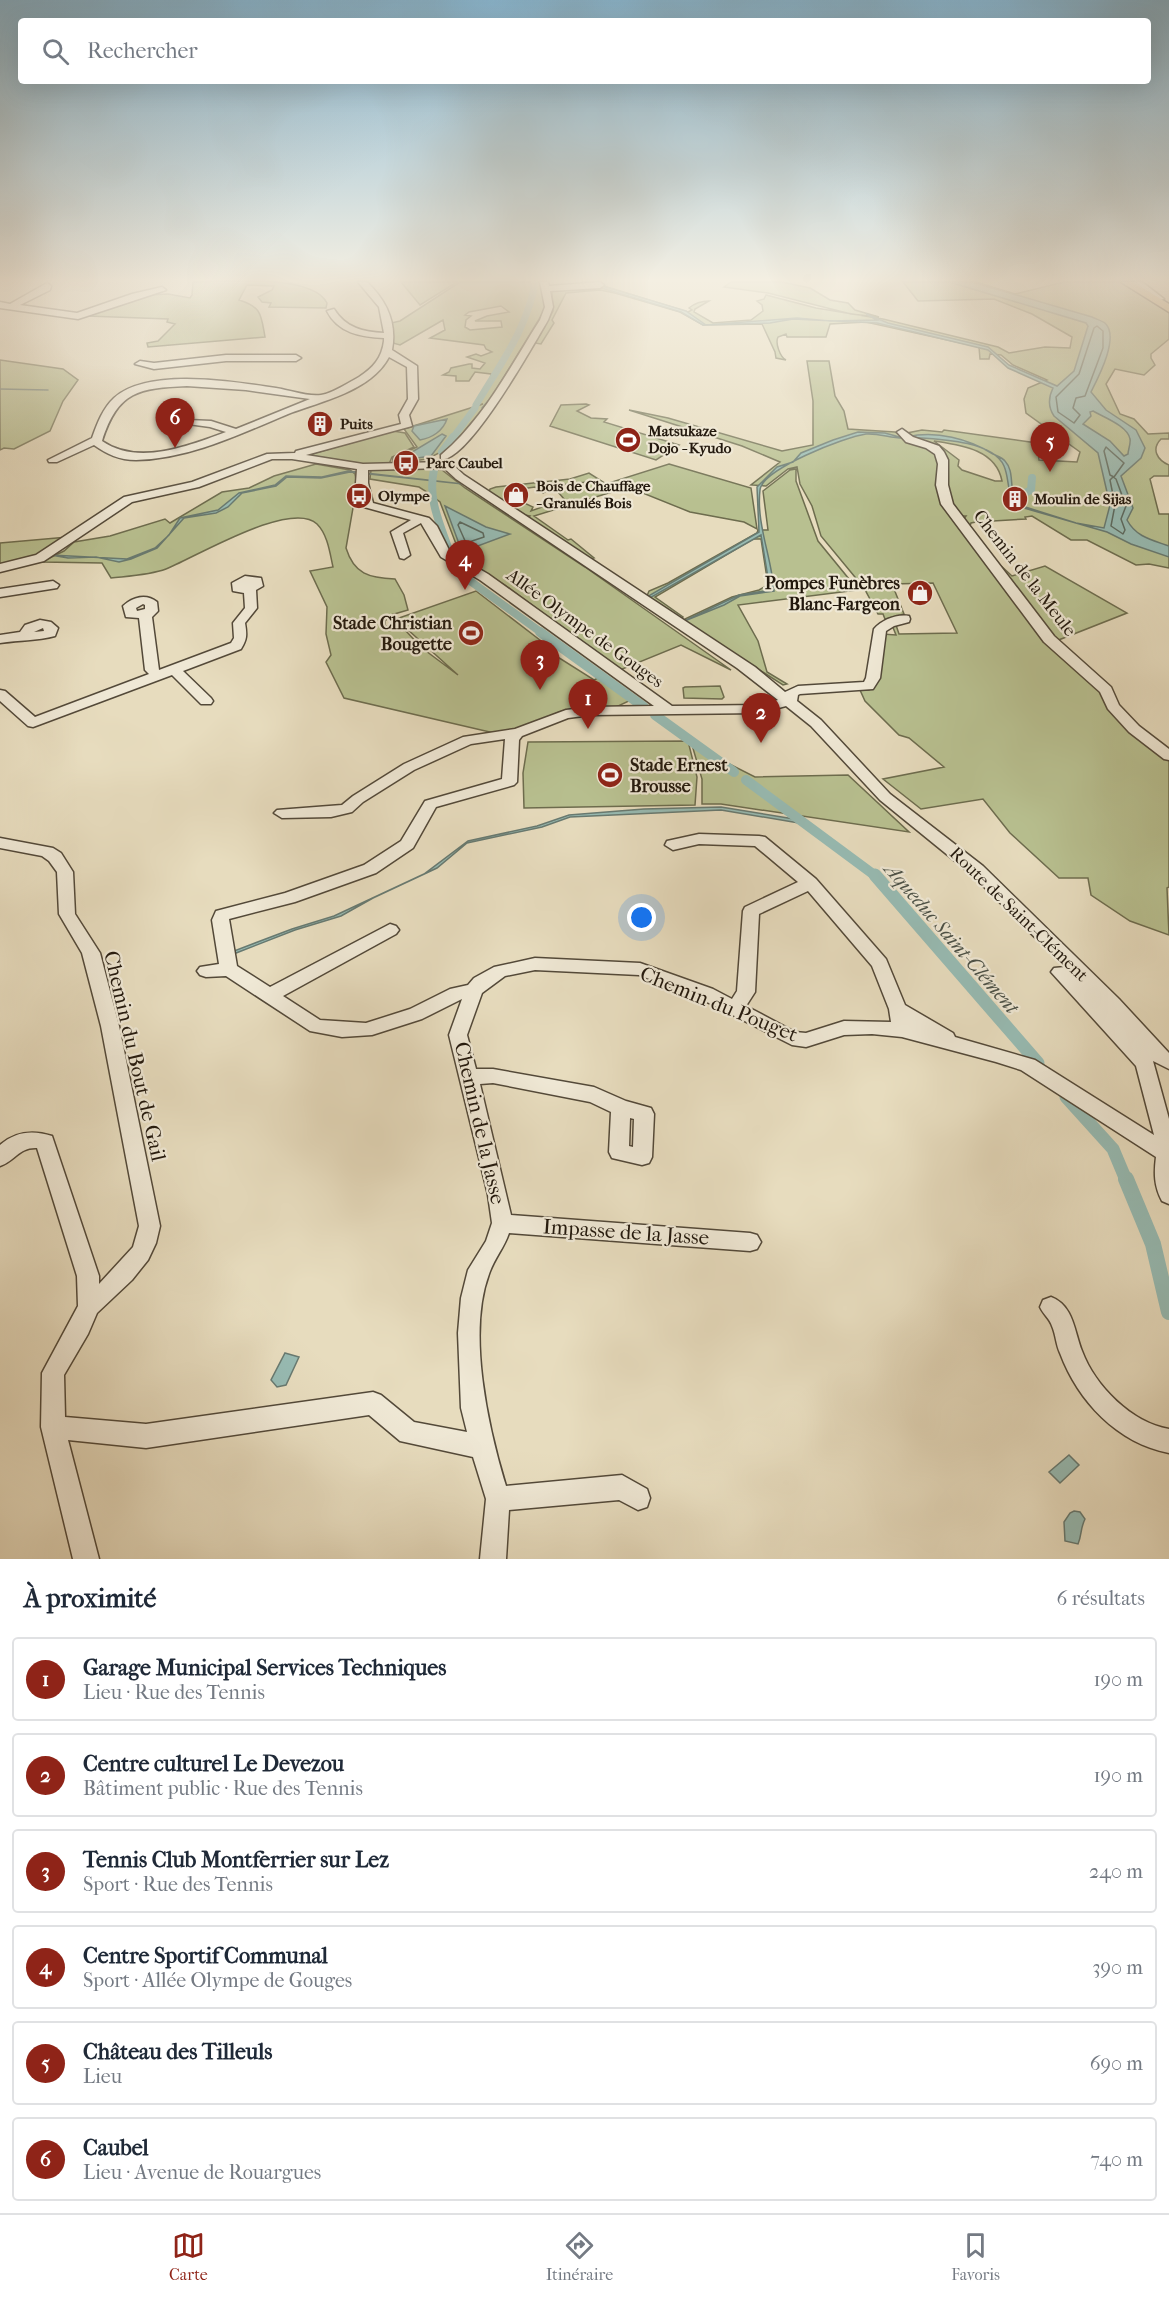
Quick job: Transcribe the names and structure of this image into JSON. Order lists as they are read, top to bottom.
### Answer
{
  "streets": {
    "street": [
      "Chemin de la Meule",
      "Allée Olympe de Gouges",
      "Route de Saint-Clément",
      "Chemin du Pouget",
      "Chemin du Bout de Gail",
      "Chemin de la Jasse",
      "Impasse de la Jasse"
    ]
  },
  "crossings": [
    ["Chemin du Pouget", "Chemin de la Jasse"],
    ["Chemin de la Jasse", "Impasse de la Jasse"]
  ],
  "water": ["Aqueduc Saint-Clément"],
  "places": {
    "building": ["Puits", "Moulin de Sijas"],
    "sports": ["Matsukaze Dojo - Kyudo", "Stade Christian Bougette", "Stade Ernest Brousse"],
    "bus stop": ["Parc Caubel", "Olympe"],
    "shop": ["Bois de Chauffage - Granulés Bois", "Pompes Funèbres Blanc-Fargeon"]
  },
  "page": {
    "search": "Rechercher",
    "pins": [
      "6",
      "5",
      "4",
      "3",
      "1",
      "2"
    ],
    "heading": ["À proximité", "6 résultats"],
    "list": [
      {
        "mark": "1",
        "name": "Garage Municipal Services Techniques",
        "note": "Lieu · Rue des Tennis",
        "value": "190 m"
      },
      {
        "mark": "2",
        "name": "Centre culturel Le Devezou",
        "note": "Bâtiment public · Rue des Tennis",
        "value": "190 m"
      },
      {
        "mark": "3",
        "name": "Tennis Club Montferrier sur Lez",
        "note": "Sport · Rue des Tennis",
        "value": "240 m"
      },
      {
        "mark": "4",
        "name": "Centre Sportif Communal",
        "note": "Sport · Allée Olympe de Gouges",
        "value": "390 m"
      },
      {
        "mark": "5",
        "name": "Château des Tilleuls",
        "note": "Lieu",
        "value": "690 m"
      },
      {
        "mark": "6",
        "name": "Caubel",
        "note": "Lieu · Avenue de Rouargues",
        "value": "740 m"
      }
    ],
    "nav": ["Carte", "Itinéraire", "Favoris"]
  }
}
